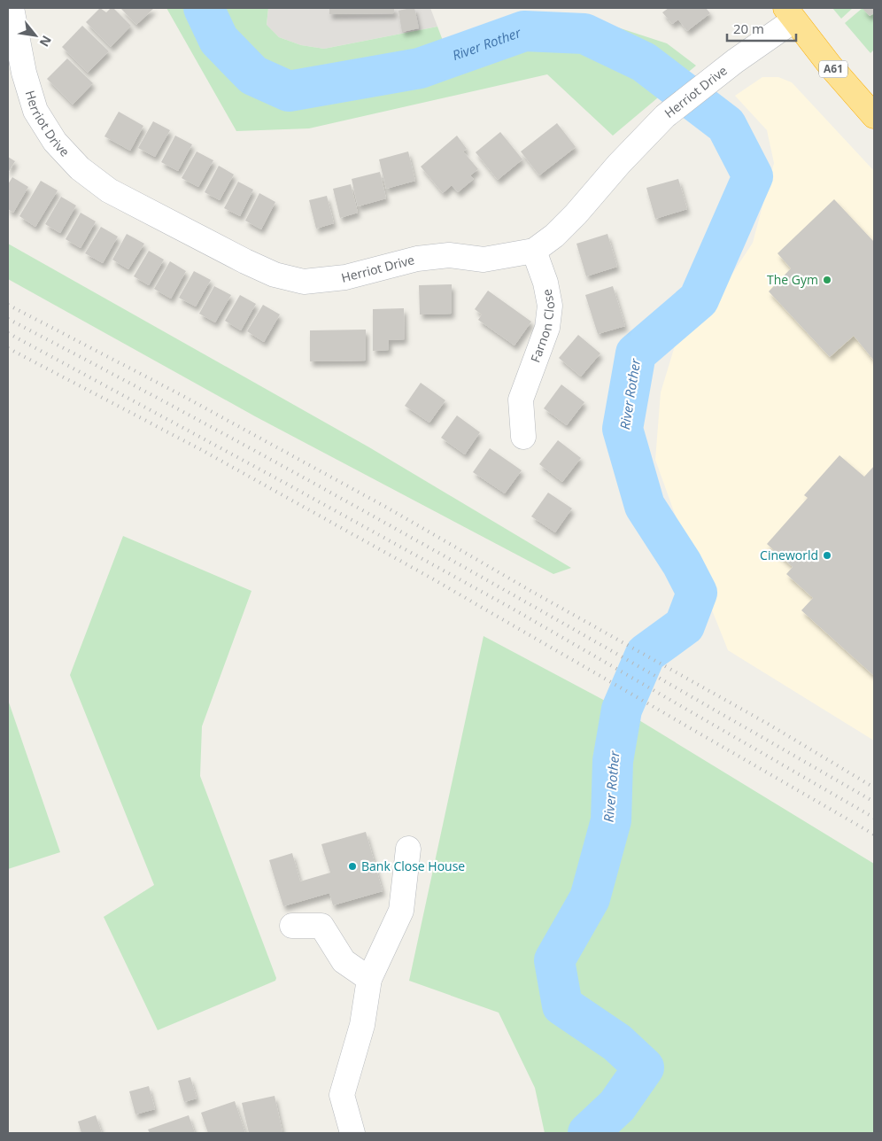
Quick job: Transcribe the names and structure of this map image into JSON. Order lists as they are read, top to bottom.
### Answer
{
  "streets": {
    "highway": ["A61"],
    "street": ["Herriot Drive", "Farnon Close"]
  },
  "crossings": [
    ["A61", "Herriot Drive"],
    ["Herriot Drive", "Farnon Close"]
  ],
  "water": ["River Rother"],
  "places": ["The Gym", "Cineworld", "Bank Close House"],
  "scale_bar": "20 m",
  "north": "bottom right"
}
